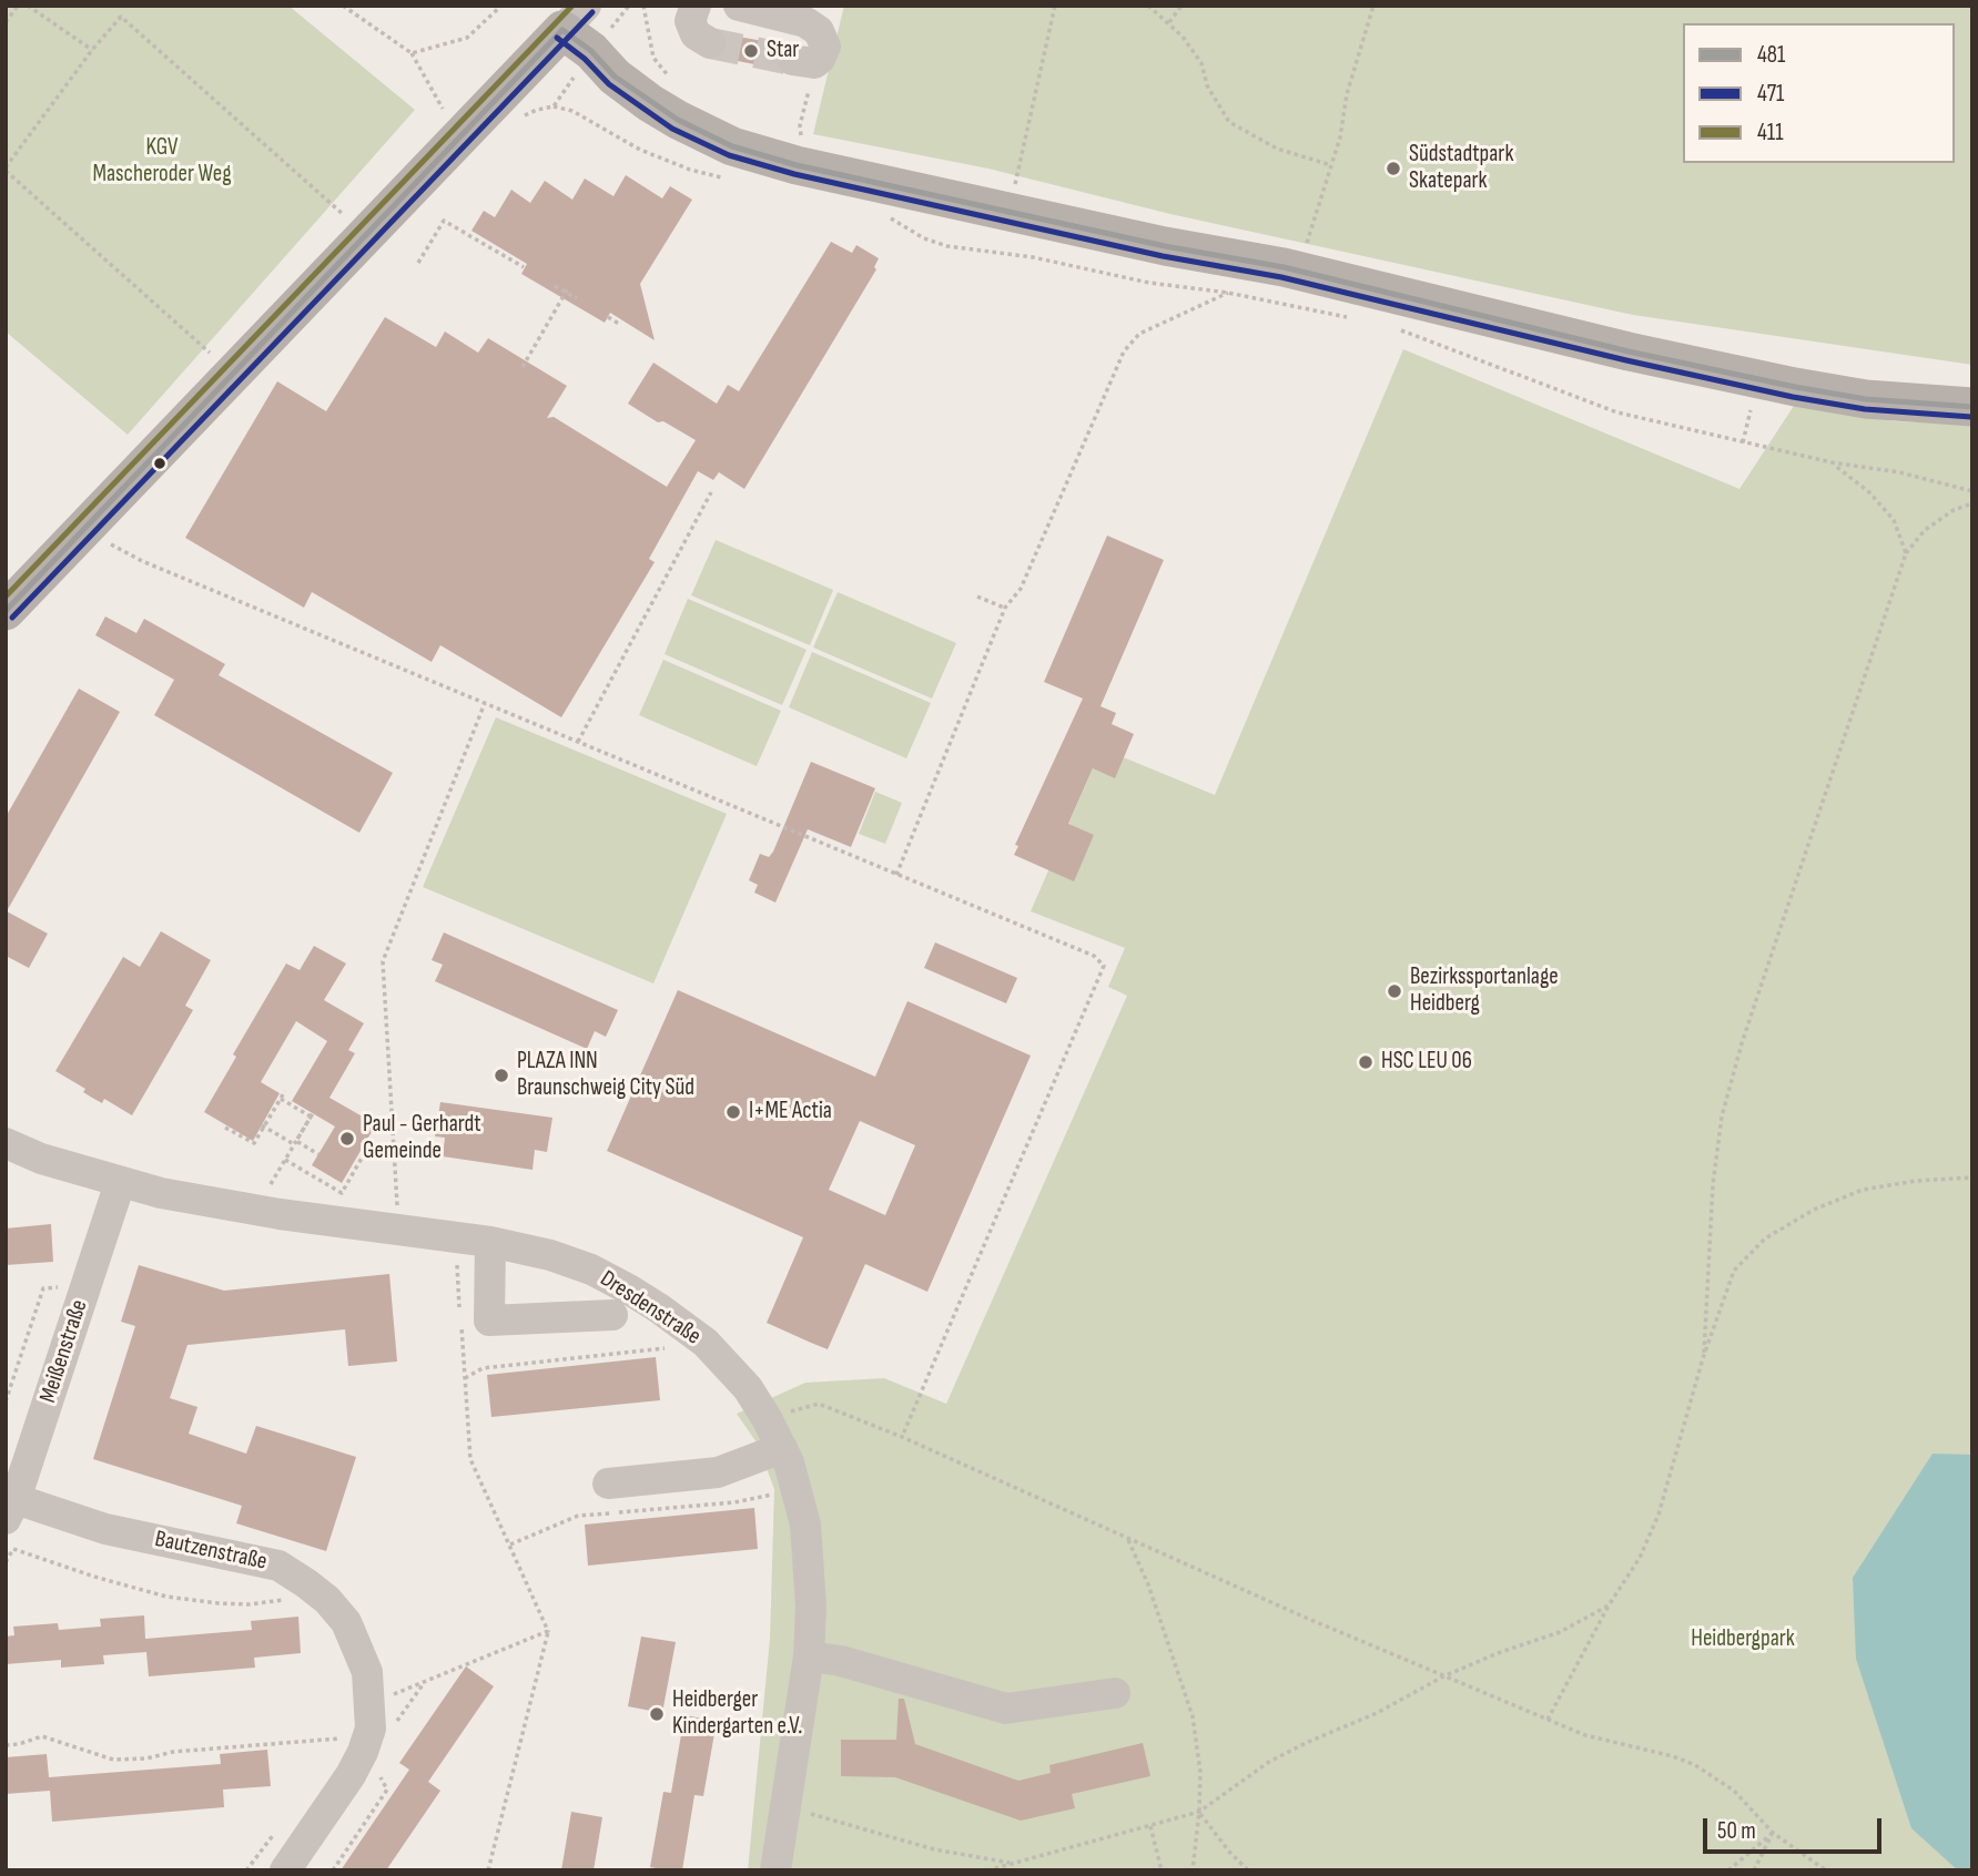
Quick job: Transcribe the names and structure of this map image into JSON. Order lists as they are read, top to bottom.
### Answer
{
  "streets": {
    "street": ["Dresdenstraße", "Meißenstraße", "Bautzenstraße"]
  },
  "crossings": [
    ["Dresdenstraße", "Meißenstraße"],
    ["Meißenstraße", "Bautzenstraße"]
  ],
  "parks": ["KGV Mascheroder Weg", "Heidbergpark"],
  "places": [
    "Star",
    "Südstadtpark Skatepark",
    "Bezirkssportanlage Heidberg",
    "HSC LEU 06",
    "PLAZA INN Braunschweig City Süd",
    "I+ME Actia",
    "Paul - Gerhardt Gemeinde",
    "Heidberger Kindergarten e.V."
  ],
  "lines": ["transit line 411", "transit line 471", "transit line 481"],
  "legend": ["481", "471", "411"],
  "scale_bar": "50 m"
}
